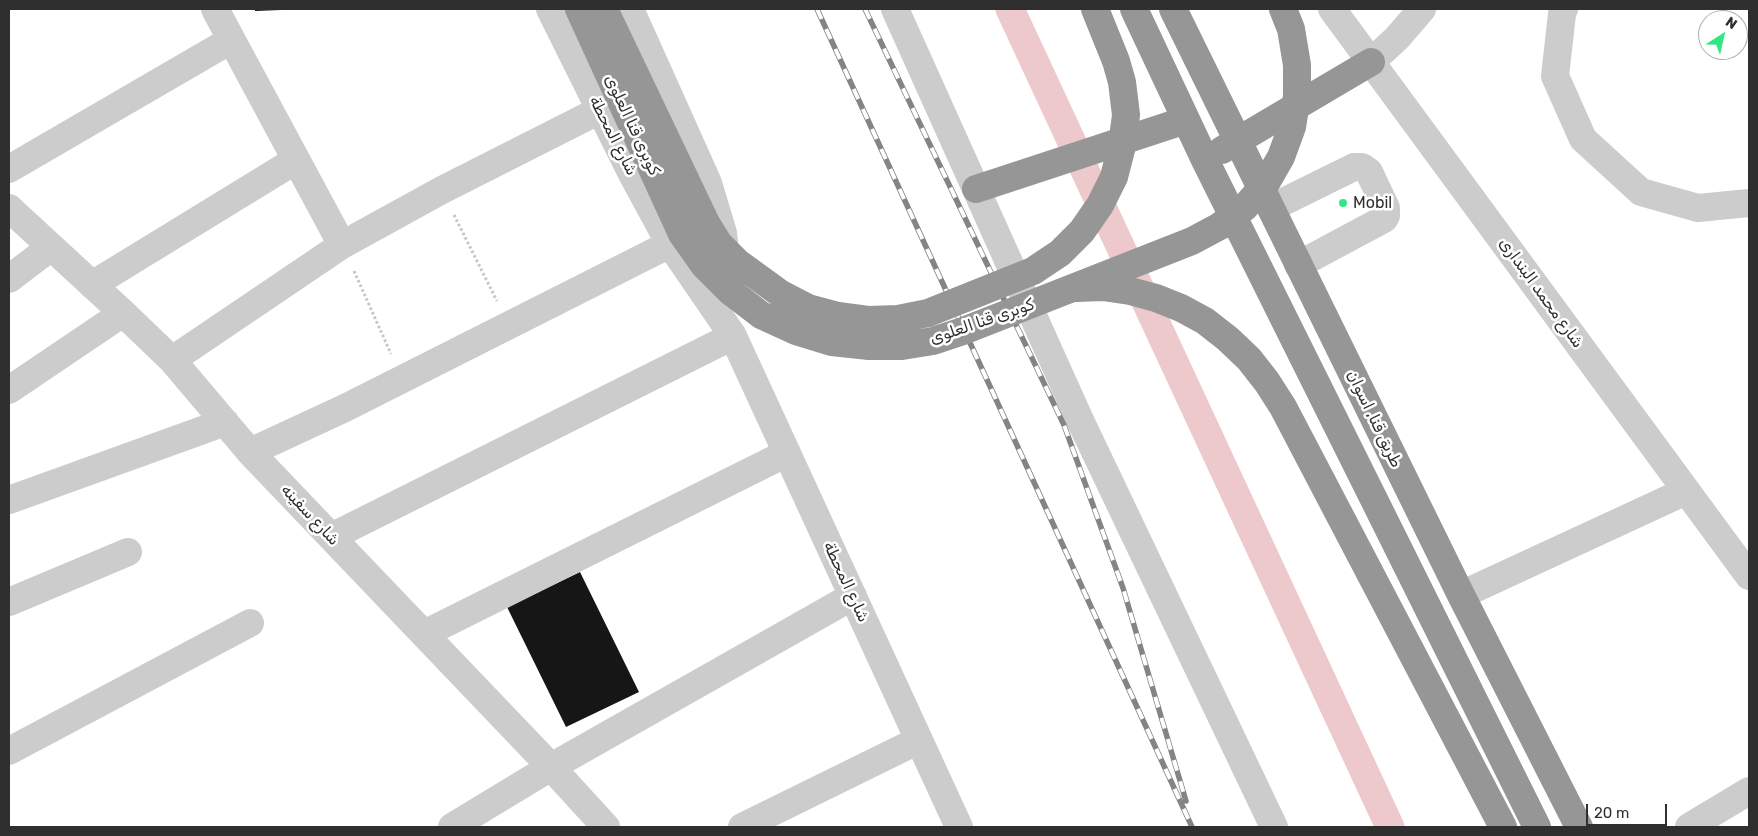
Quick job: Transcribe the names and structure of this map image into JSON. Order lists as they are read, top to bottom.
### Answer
{
  "streets": {
    "highway": ["كوبرى قنا العلوى", "طريق قنا, اسوان"],
    "street": ["شارع المحطة", "شارع محمد البندارى", "شارع سفينه"]
  },
  "places": ["Mobil"],
  "scale_bar": "20 m",
  "north": "top right"
}
